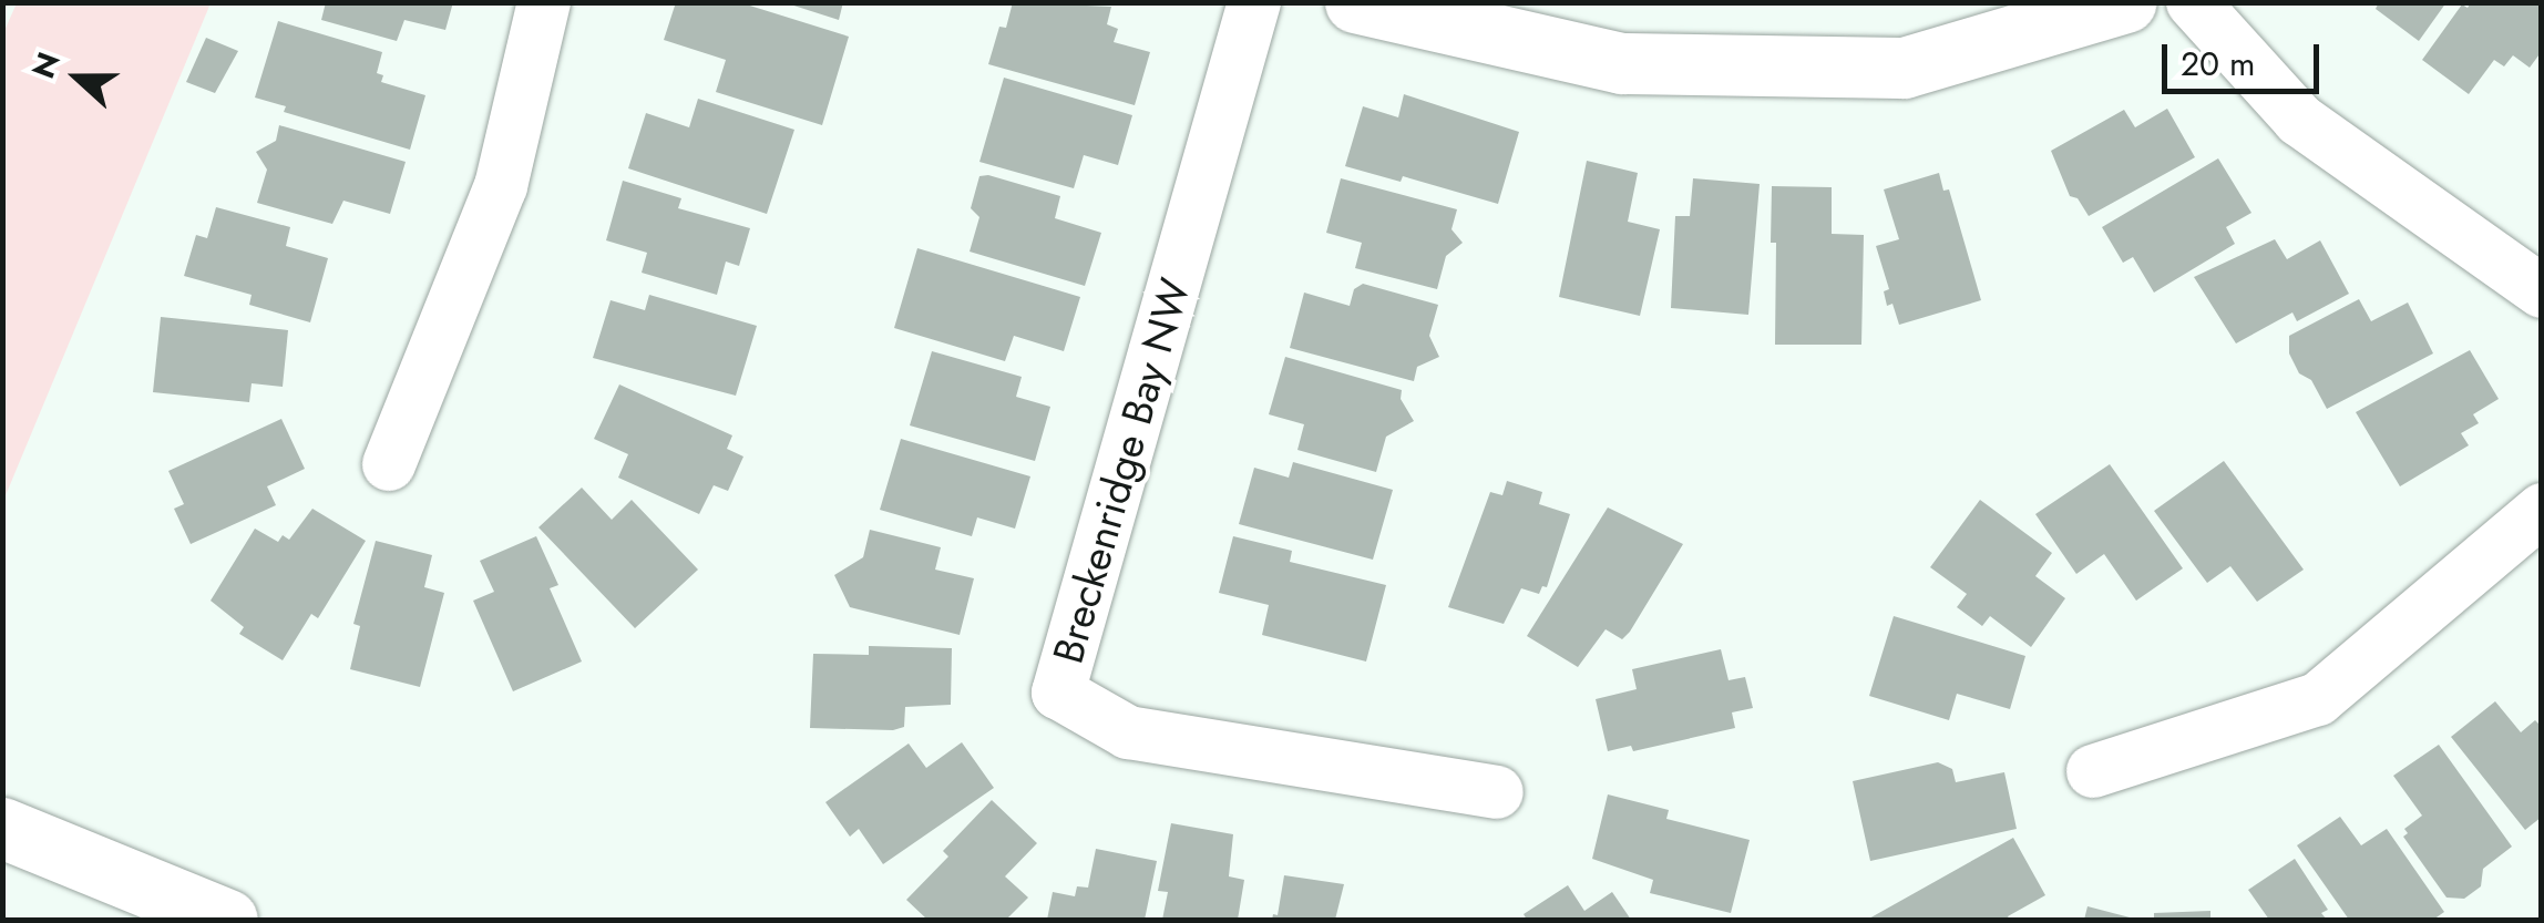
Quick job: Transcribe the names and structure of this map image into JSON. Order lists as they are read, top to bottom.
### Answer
{
  "streets": {
    "street": ["Breckenridge Bay NW"]
  },
  "scale_bar": "20 m",
  "north": "left"
}
